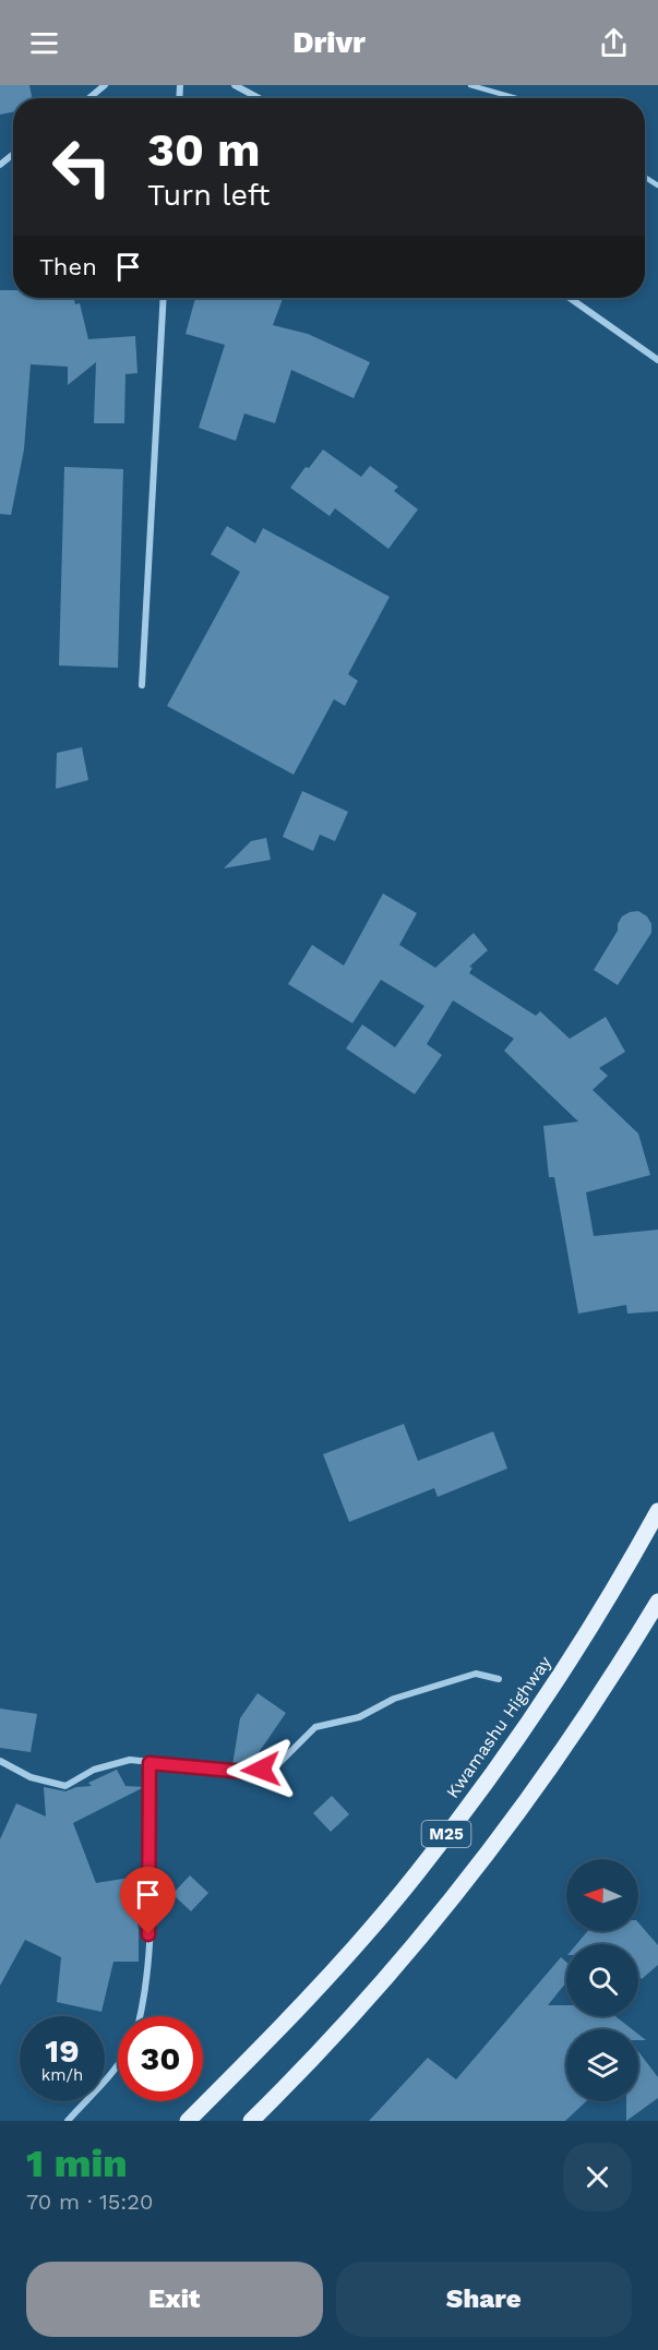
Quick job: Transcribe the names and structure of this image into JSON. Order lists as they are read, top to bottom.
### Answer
{
  "streets": {
    "main road": ["Kwamashu Highway", "M25"]
  },
  "north": "left",
  "page": {
    "header": "Drivr",
    "turn": ["30 m", "Turn left"],
    "then": "Then",
    "speed": "19 km/h",
    "limit": "30",
    "heading": ["1 min", "70 m · 15:20"],
    "buttons": ["Exit", "Share"]
  }
}
